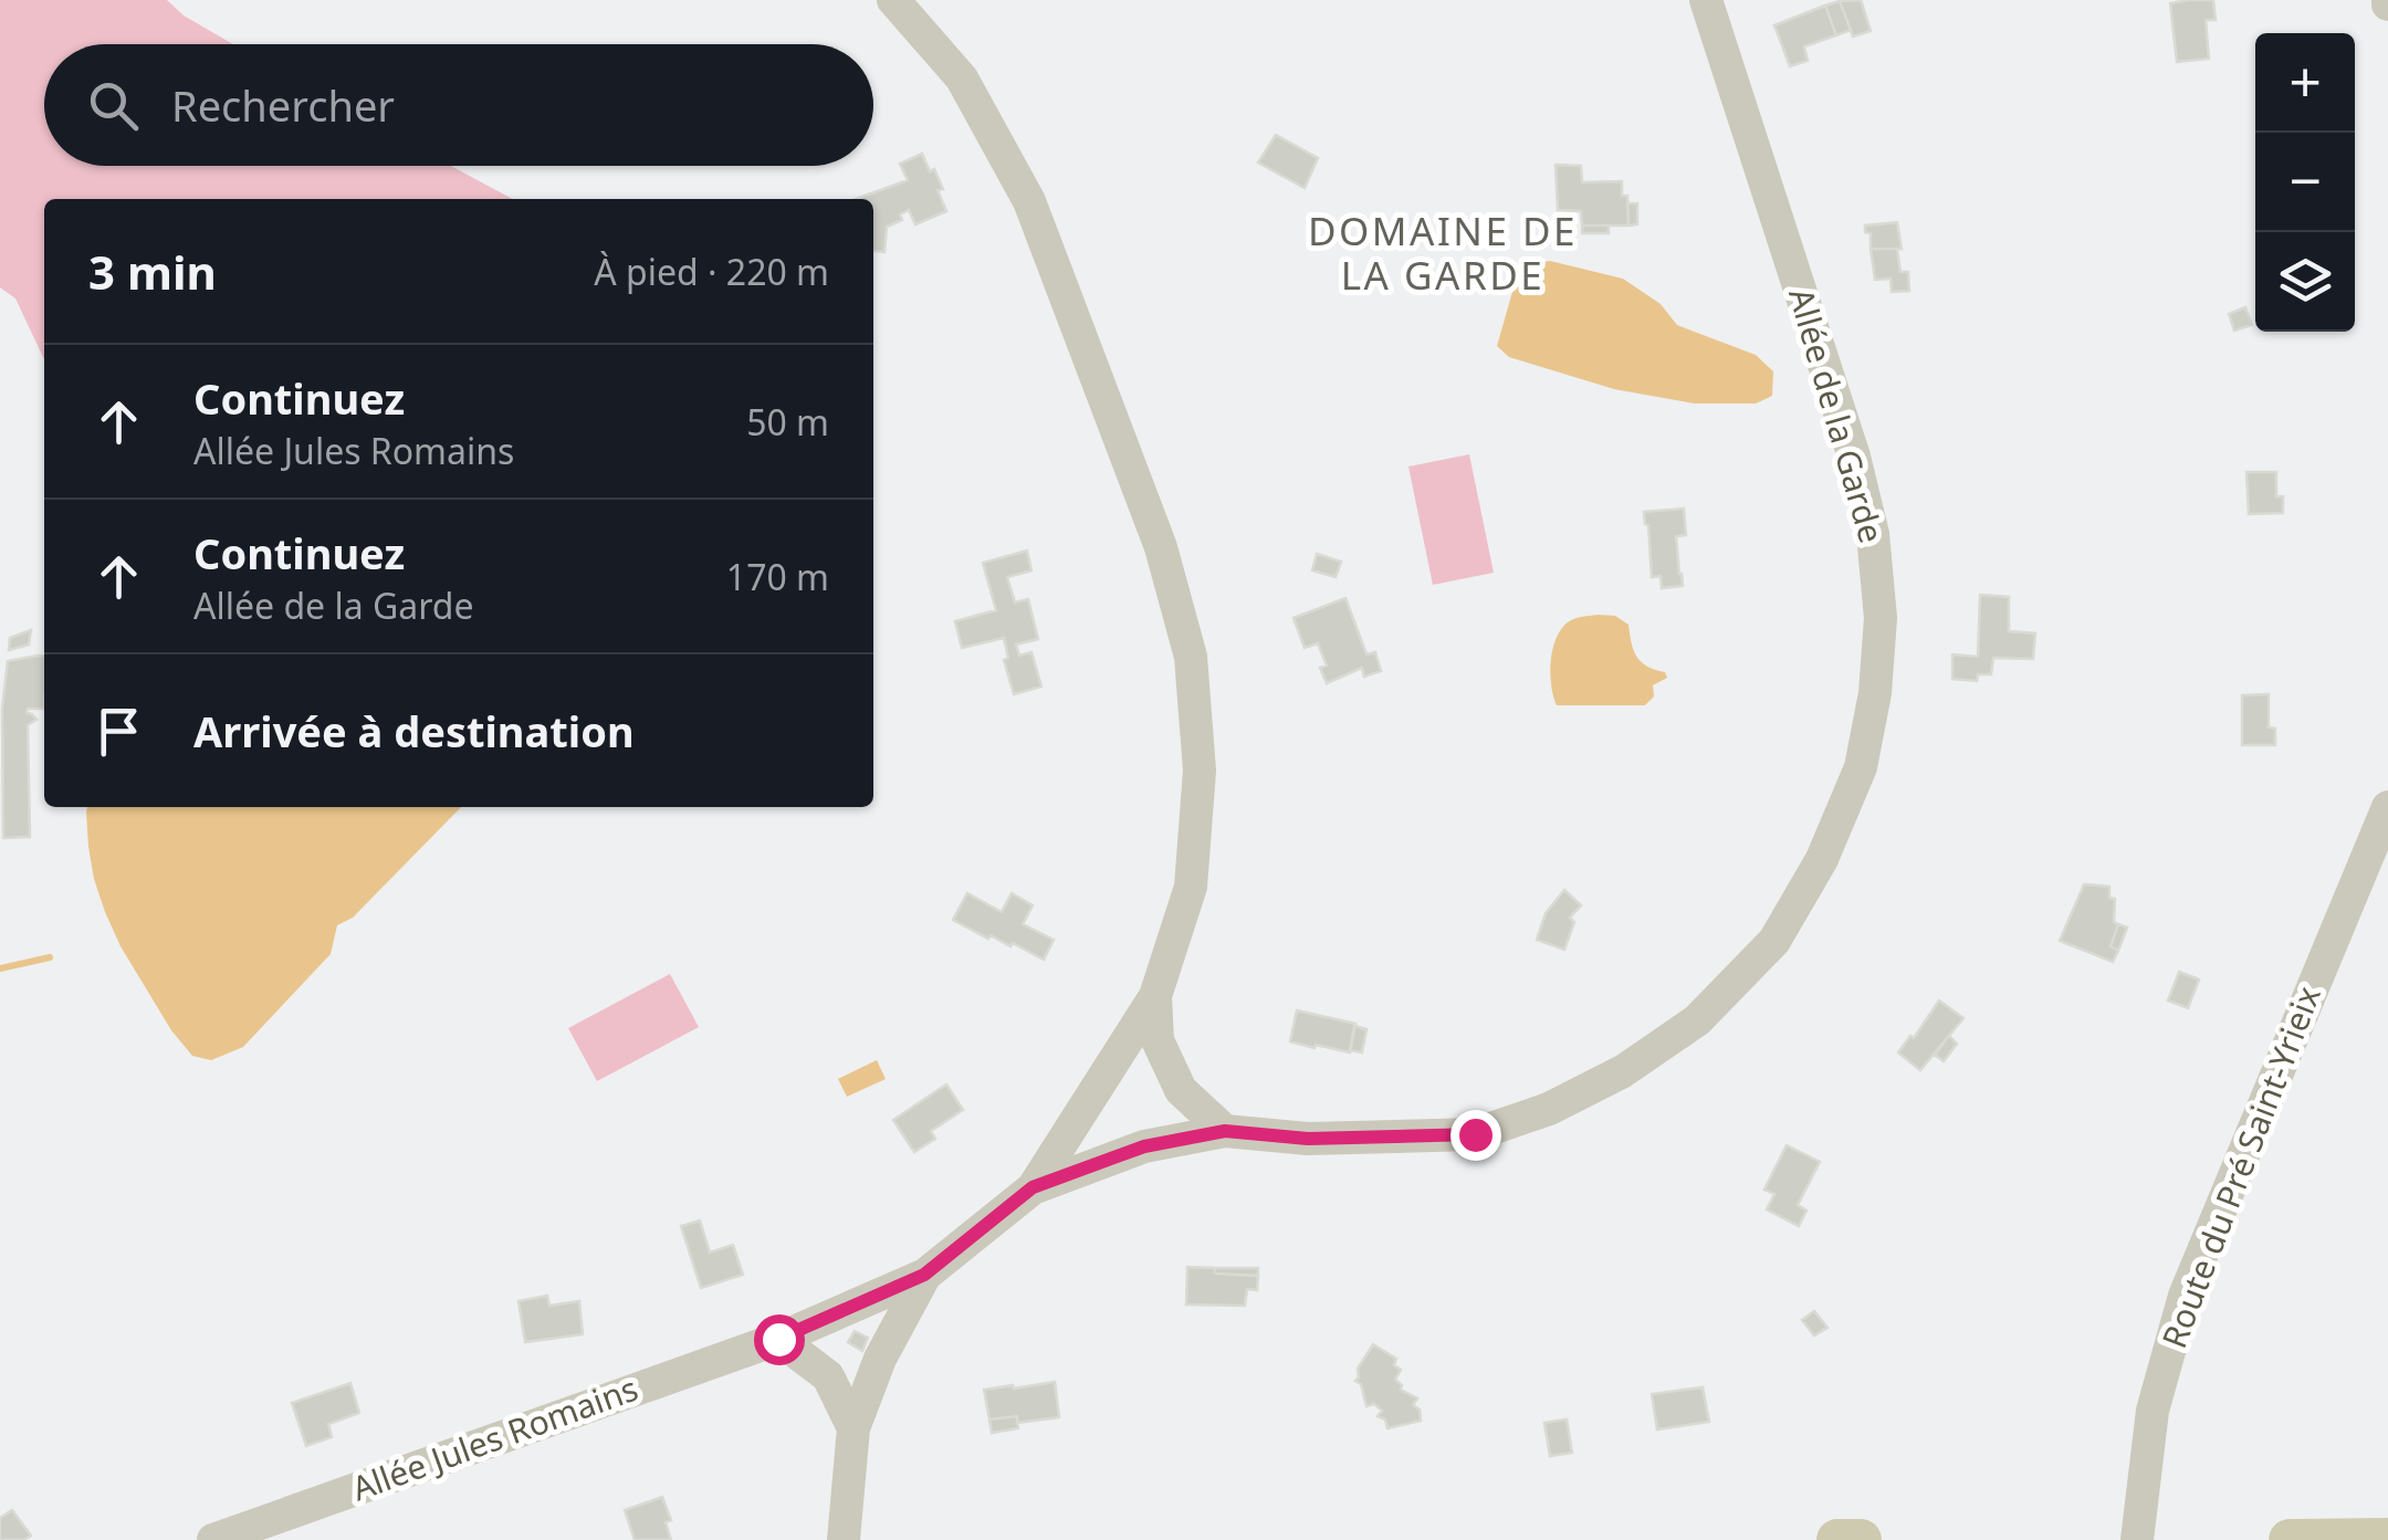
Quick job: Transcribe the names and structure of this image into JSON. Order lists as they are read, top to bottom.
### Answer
{
  "streets": {
    "street": ["Allée de la Garde", "Route du Pré Saint-Yrieix", "Allée Jules Romains"]
  },
  "crossings": [
    ["Allée de la Garde", "Allée Jules Romains"]
  ],
  "districts": ["DOMAINE DE LA GARDE"],
  "page": {
    "map_buttons": ["+", "−"],
    "search": "Rechercher",
    "heading": ["3 min", "À pied · 220 m"],
    "list": [
      ["Continuez", "Allée Jules Romains", "50 m"],
      ["Continuez", "Allée de la Garde", "170 m"],
      "Arrivée à destination"
    ]
  }
}
